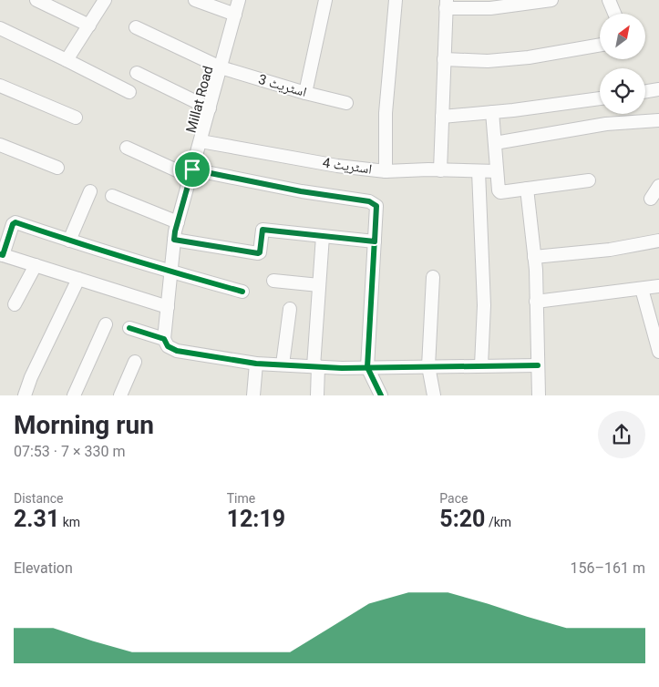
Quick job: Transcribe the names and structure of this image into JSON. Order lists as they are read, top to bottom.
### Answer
{
  "streets": {
    "street": ["اسٹریٹ 3", "Millat Road", "اسٹریٹ 4"]
  },
  "crossings": [
    ["اسٹریٹ 3", "Millat Road"],
    ["Millat Road", "اسٹریٹ 4"]
  ],
  "north": "top right",
  "page": {
    "heading": ["Morning run", "07:53 · 7 × 330 m"],
    "stats": [
      ["Distance", "2.31 km"],
      ["Time", "12:19"],
      ["Pace", "5:20 /km"]
    ],
    "chart": ["Elevation", "156–161 m"]
  }
}
